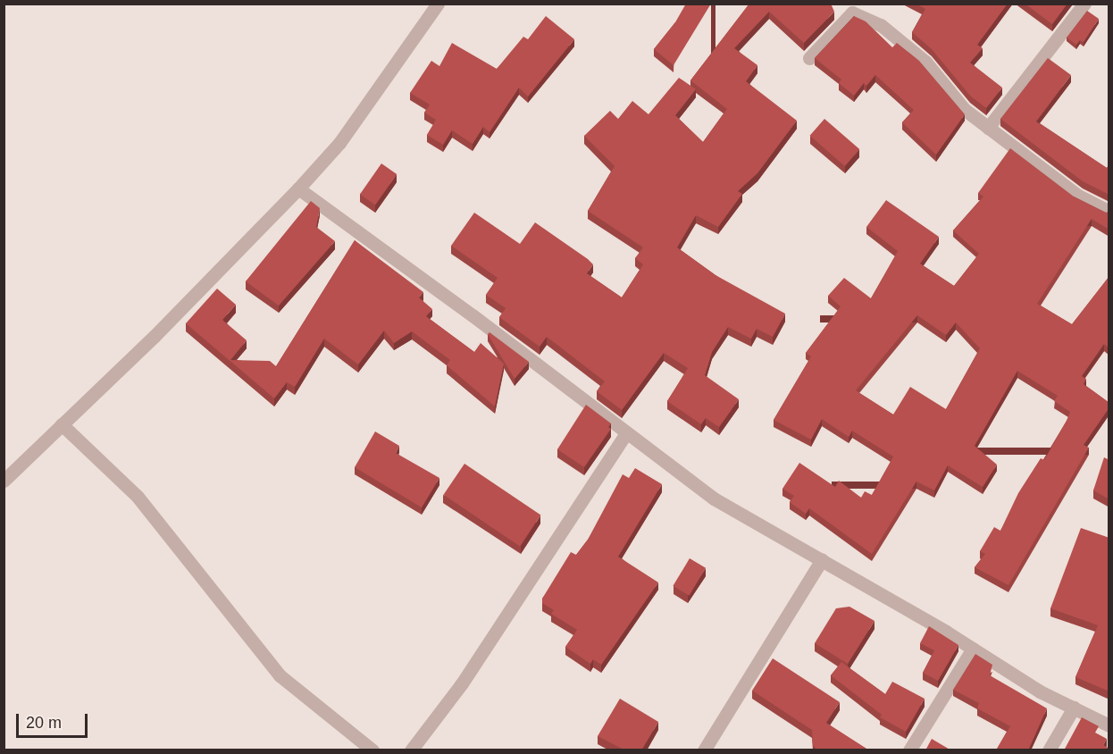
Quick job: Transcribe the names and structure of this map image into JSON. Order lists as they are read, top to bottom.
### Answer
{
  "scale_bar": "20 m"
}
